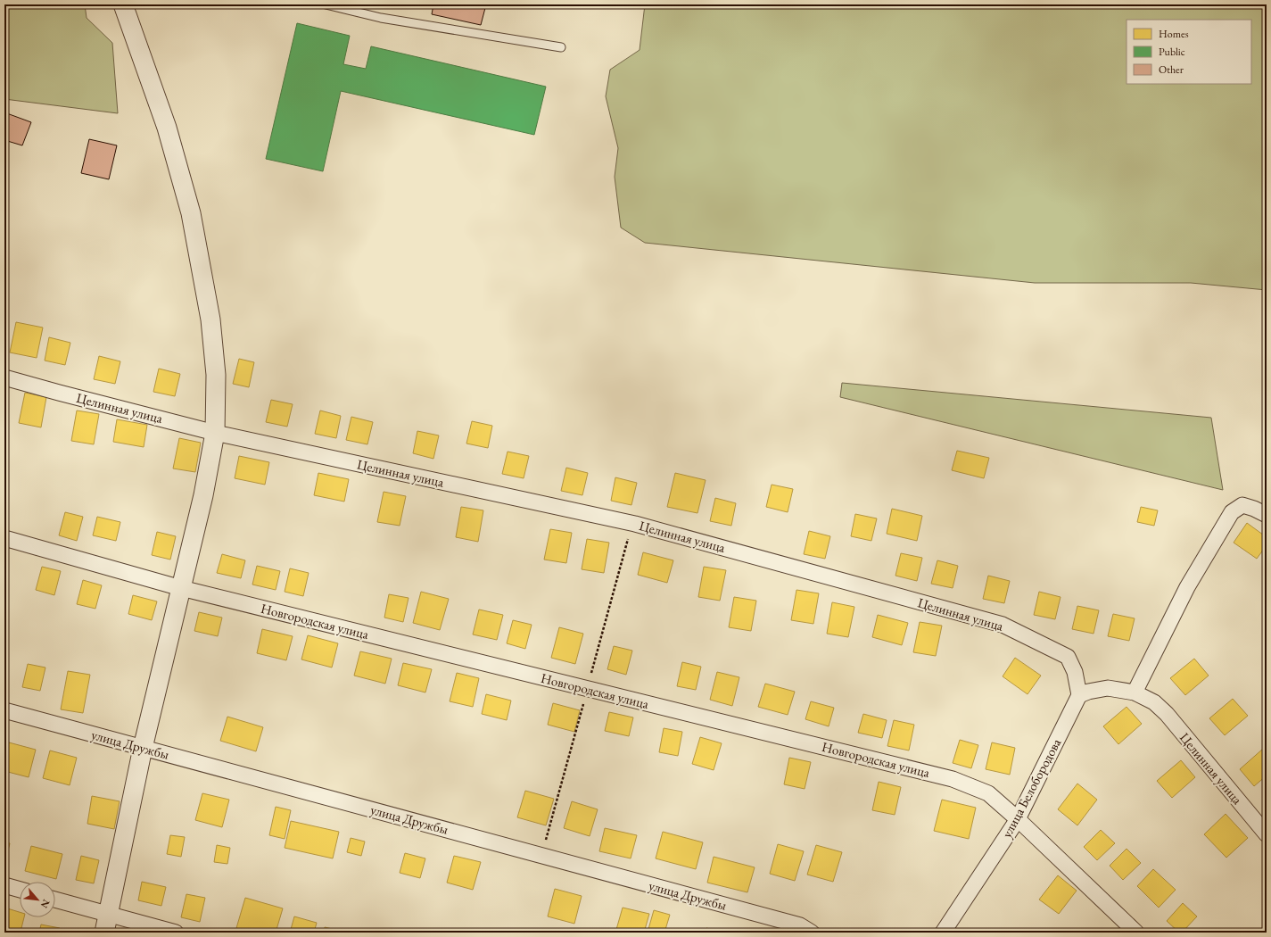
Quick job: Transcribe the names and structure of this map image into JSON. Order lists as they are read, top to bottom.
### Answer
{
  "streets": {
    "street": [
      "Целинная улица",
      "Новгородская улица",
      "улица Дружбы",
      "улица Белобородова"
    ]
  },
  "crossings": [
    ["Целинная улица", "улица Белобородова"],
    ["Новгородская улица", "улица Белобородова"]
  ],
  "legend": ["Homes", "Public", "Other"],
  "north": "bottom right"
}
